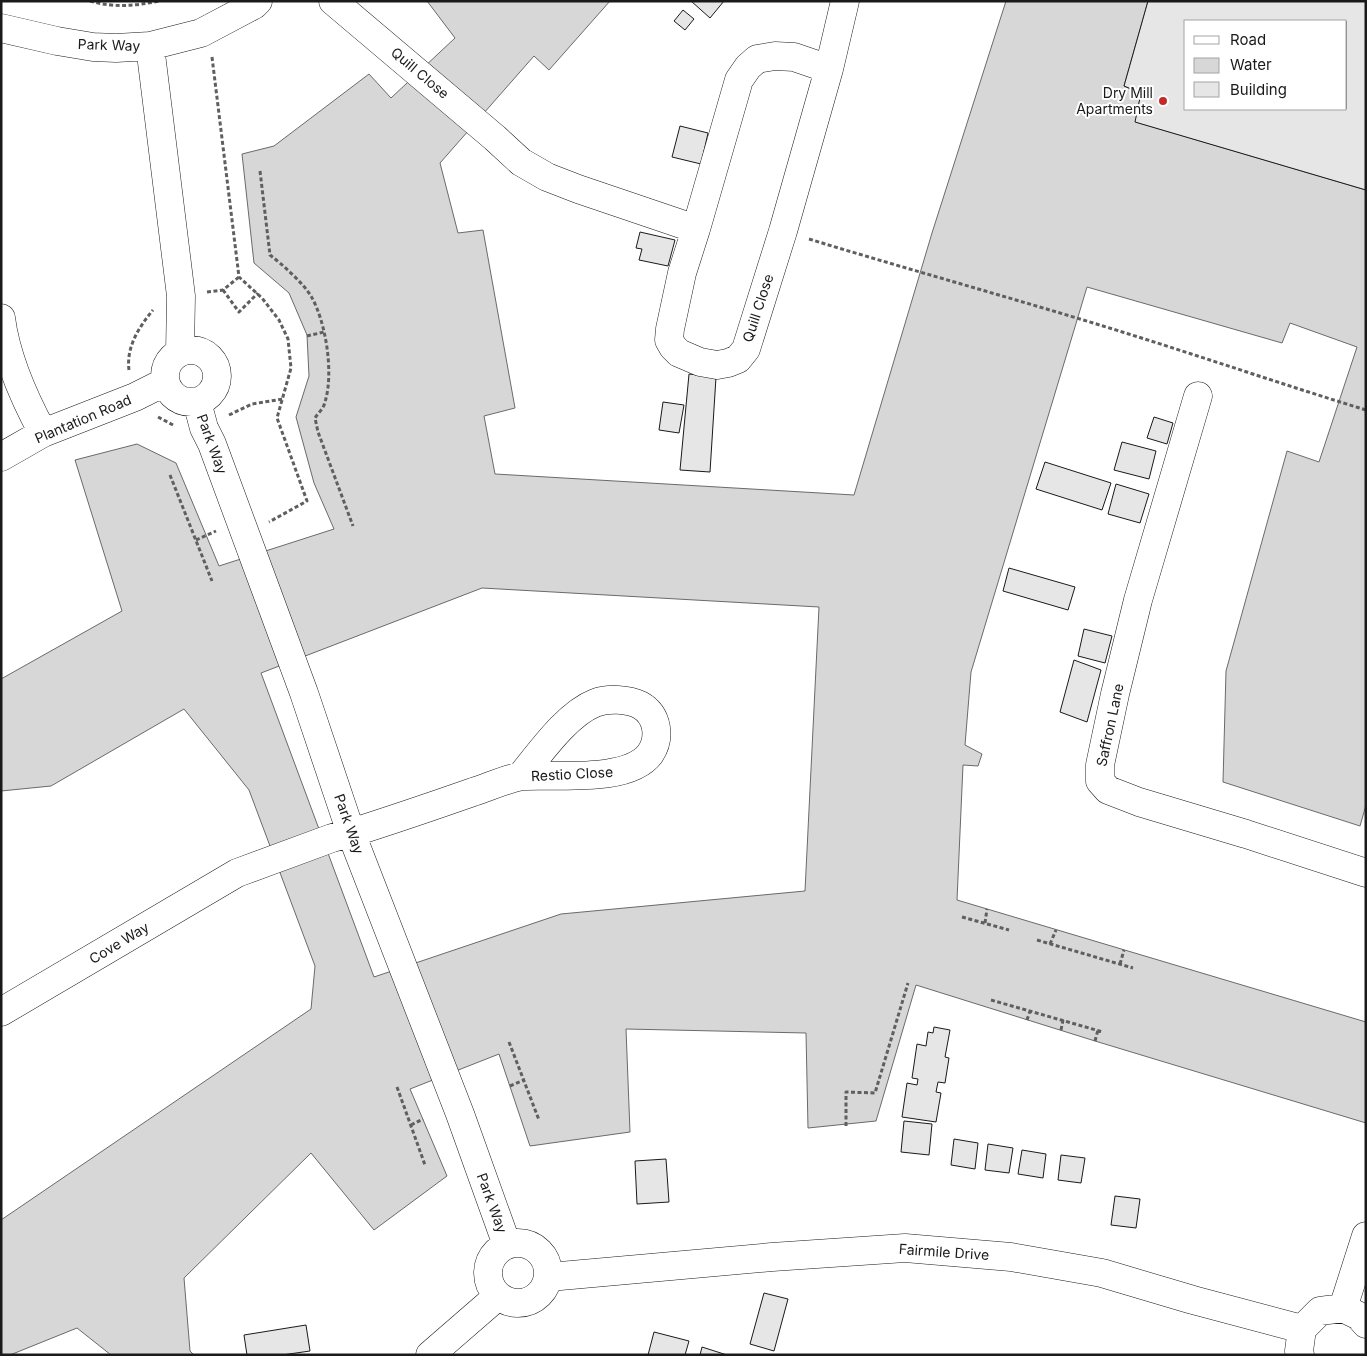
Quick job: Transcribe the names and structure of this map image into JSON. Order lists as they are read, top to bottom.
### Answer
{
  "streets": {
    "street": [
      "Park Way",
      "Quill Close",
      "Plantation Road",
      "Saffron Lane",
      "Restio Close",
      "Cove Way",
      "Fairmile Drive"
    ]
  },
  "crossings": [
    ["Park Way", "Plantation Road"],
    ["Park Way", "Restio Close"],
    ["Park Way", "Fairmile Drive"],
    ["Restio Close", "Cove Way"]
  ],
  "places": ["Dry Mill Apartments"],
  "legend": ["Road", "Water", "Building"]
}
